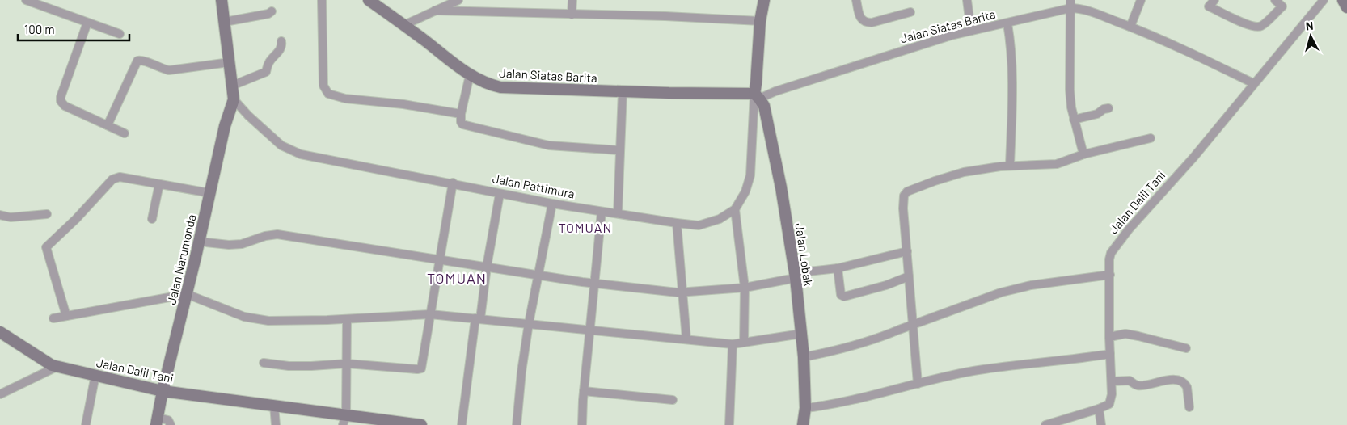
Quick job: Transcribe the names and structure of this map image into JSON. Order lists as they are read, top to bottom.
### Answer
{
  "streets": {
    "street": [
      "Jalan Siatas Barita",
      "Jalan Pattimura",
      "Jalan Dalil Tani",
      "Jalan Lobak",
      "Jalan Narumonda"
    ]
  },
  "crossings": [
    ["Jalan Siatas Barita", "Jalan Pattimura"],
    ["Jalan Siatas Barita", "Jalan Dalil Tani"],
    ["Jalan Siatas Barita", "Jalan Lobak"],
    ["Jalan Pattimura", "Jalan Lobak"],
    ["Jalan Pattimura", "Jalan Narumonda"],
    ["Jalan Dalil Tani", "Jalan Narumonda"]
  ],
  "districts": ["TOMUAN", "TOMUAN"],
  "scale_bar": "100 m",
  "north": "top"
}
